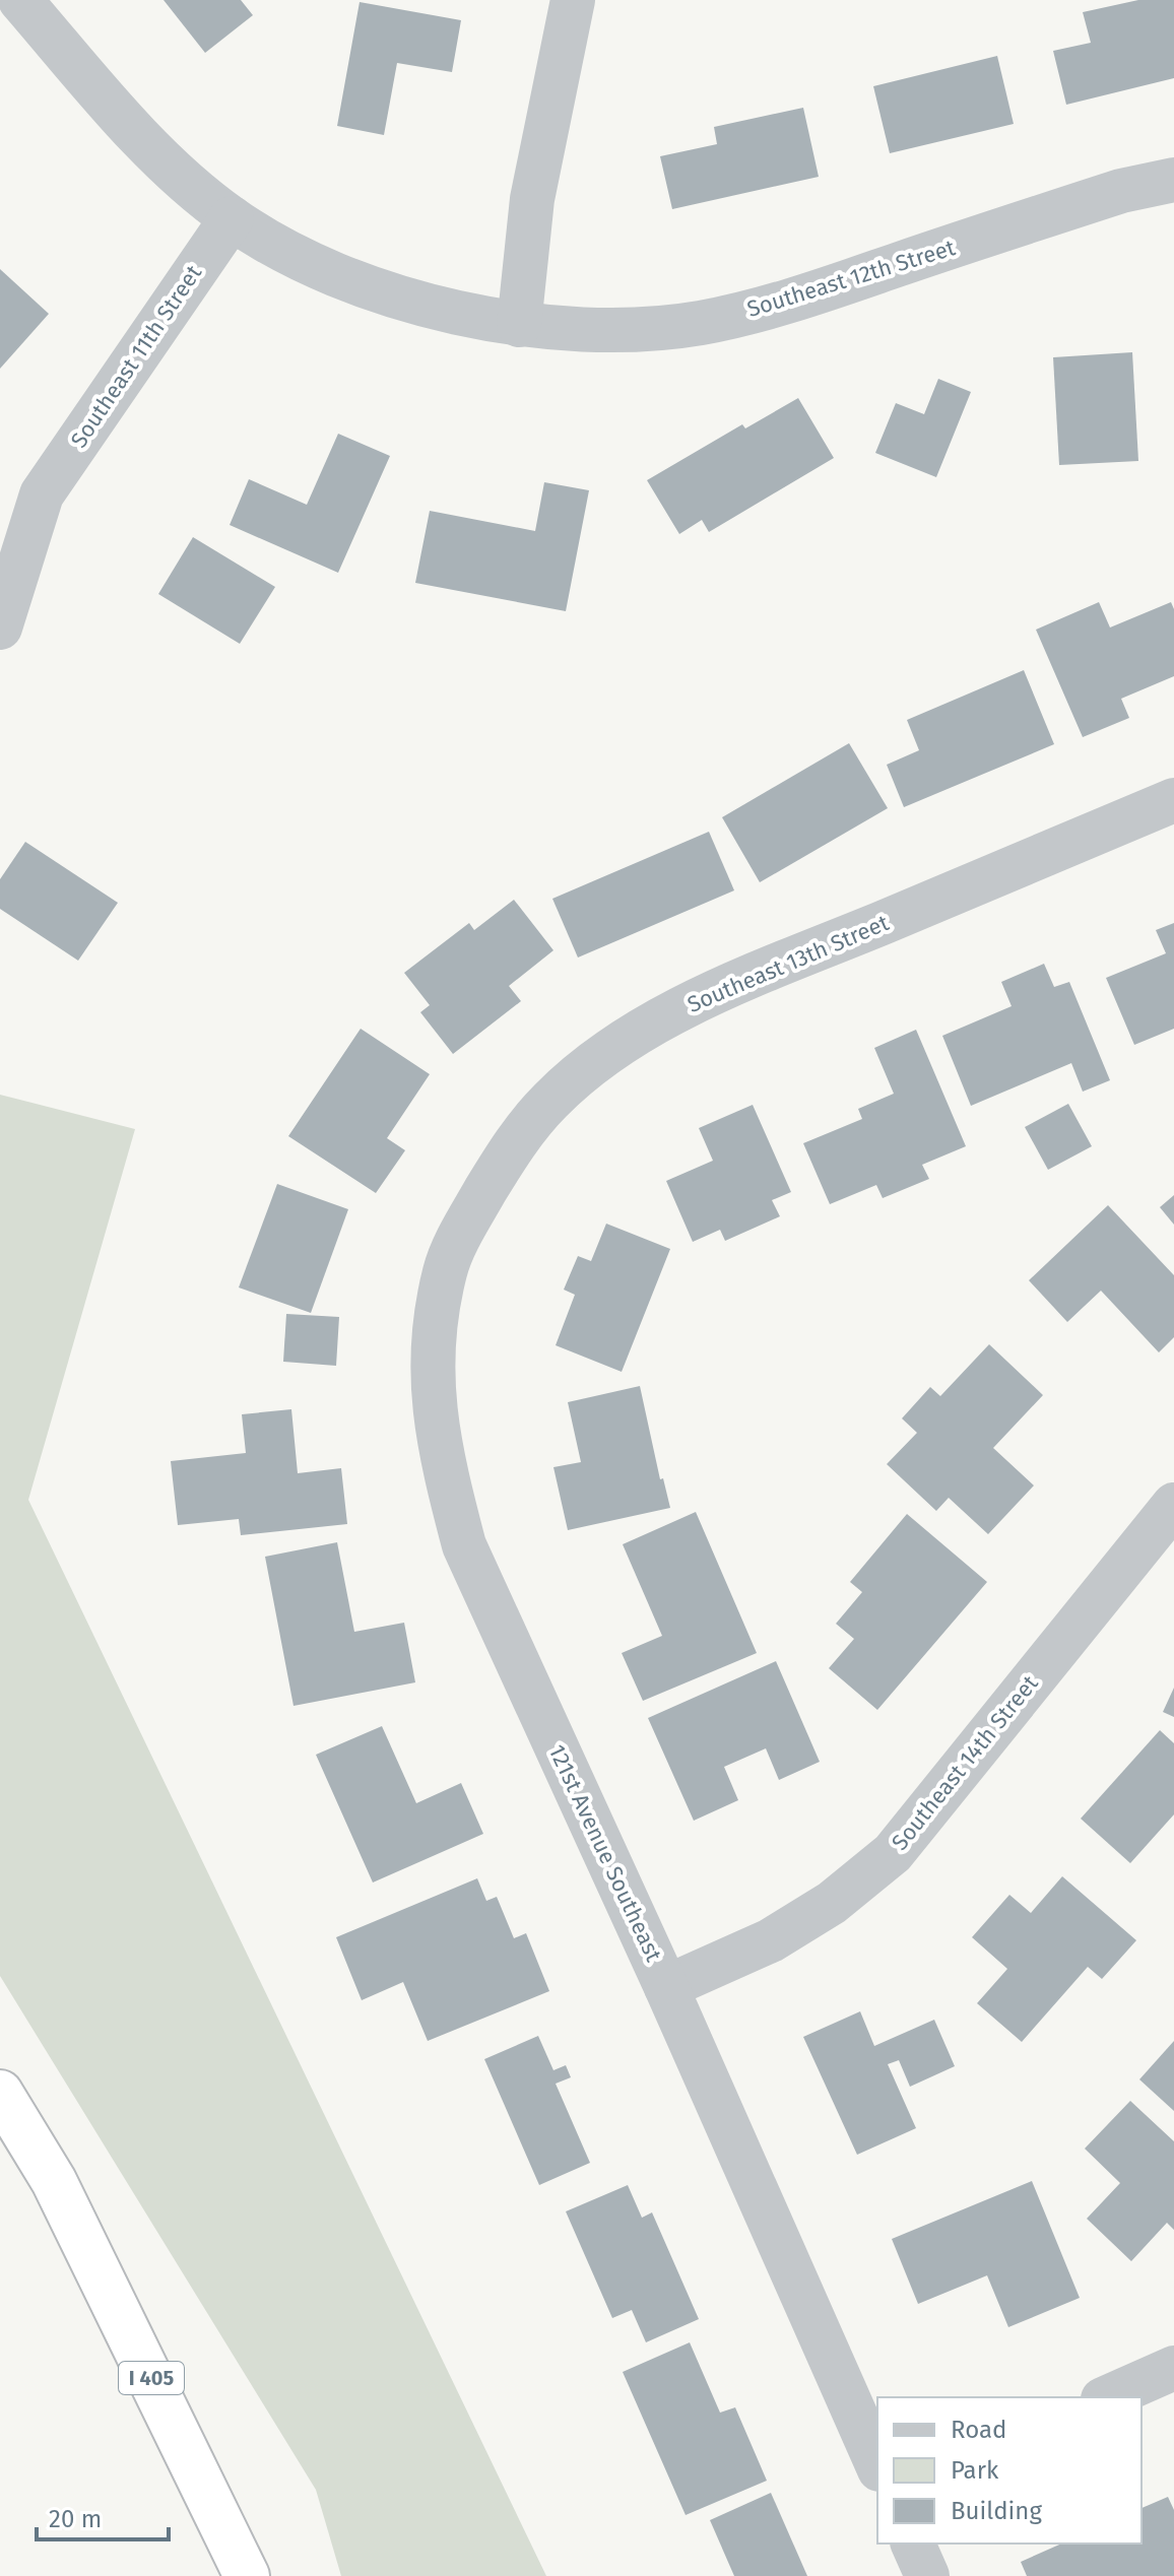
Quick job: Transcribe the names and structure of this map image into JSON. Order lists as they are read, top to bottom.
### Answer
{
  "streets": {
    "highway": ["I 405"],
    "street": [
      "Southeast 12th Street",
      "Southeast 11th Street",
      "Southeast 13th Street",
      "Southeast 14th Street",
      "121st Avenue Southeast"
    ]
  },
  "crossings": [
    ["Southeast 13th Street", "121st Avenue Southeast"],
    ["Southeast 14th Street", "121st Avenue Southeast"]
  ],
  "legend": ["Road", "Park", "Building"],
  "scale_bar": "20 m"
}
